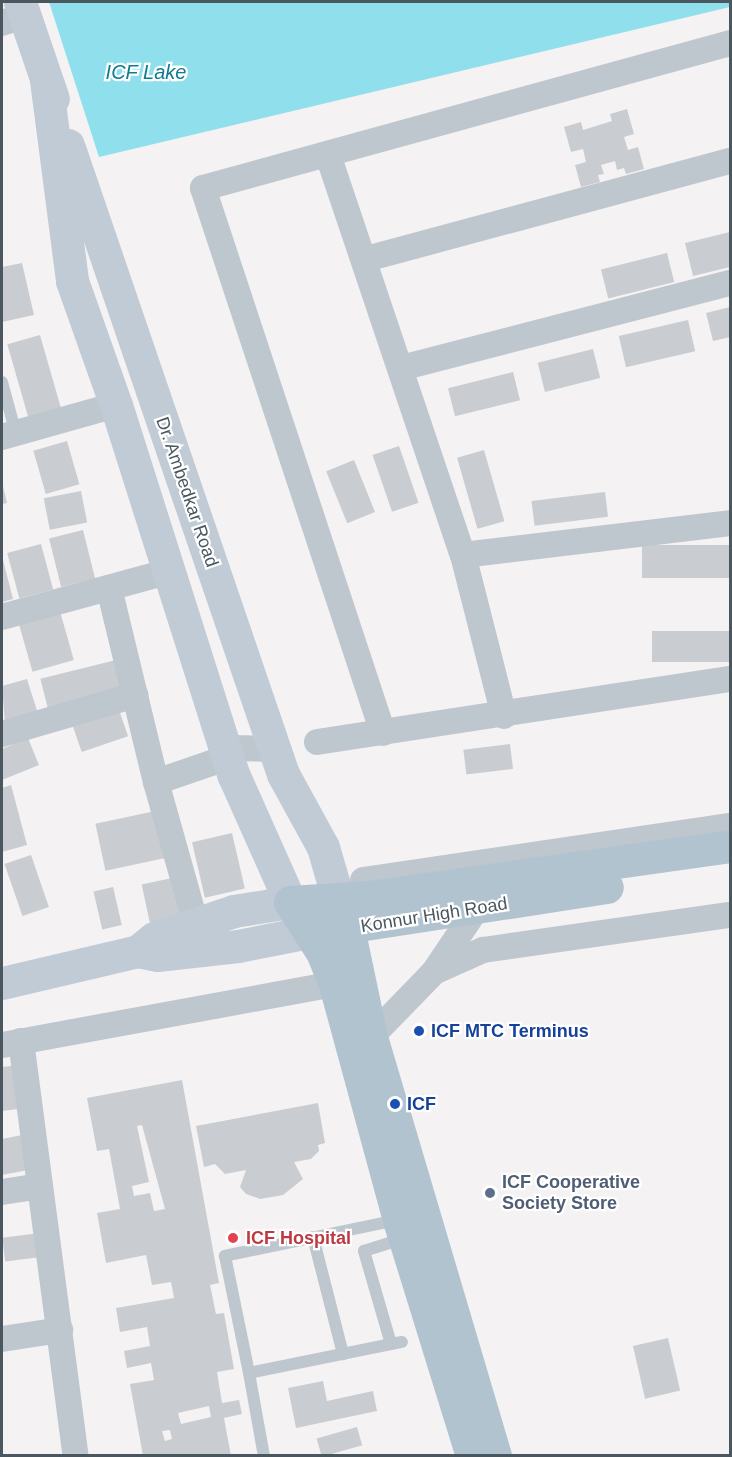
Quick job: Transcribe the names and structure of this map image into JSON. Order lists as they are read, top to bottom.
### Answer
{
  "streets": {
    "main road": ["Dr. Ambedkar Road", "Konnur High Road"]
  },
  "crossings": [
    ["Dr. Ambedkar Road", "Konnur High Road"]
  ],
  "water": ["ICF Lake"],
  "places": [
    "ICF MTC Terminus",
    "ICF",
    "ICF Cooperative Society Store",
    "ICF Hospital"
  ]
}
